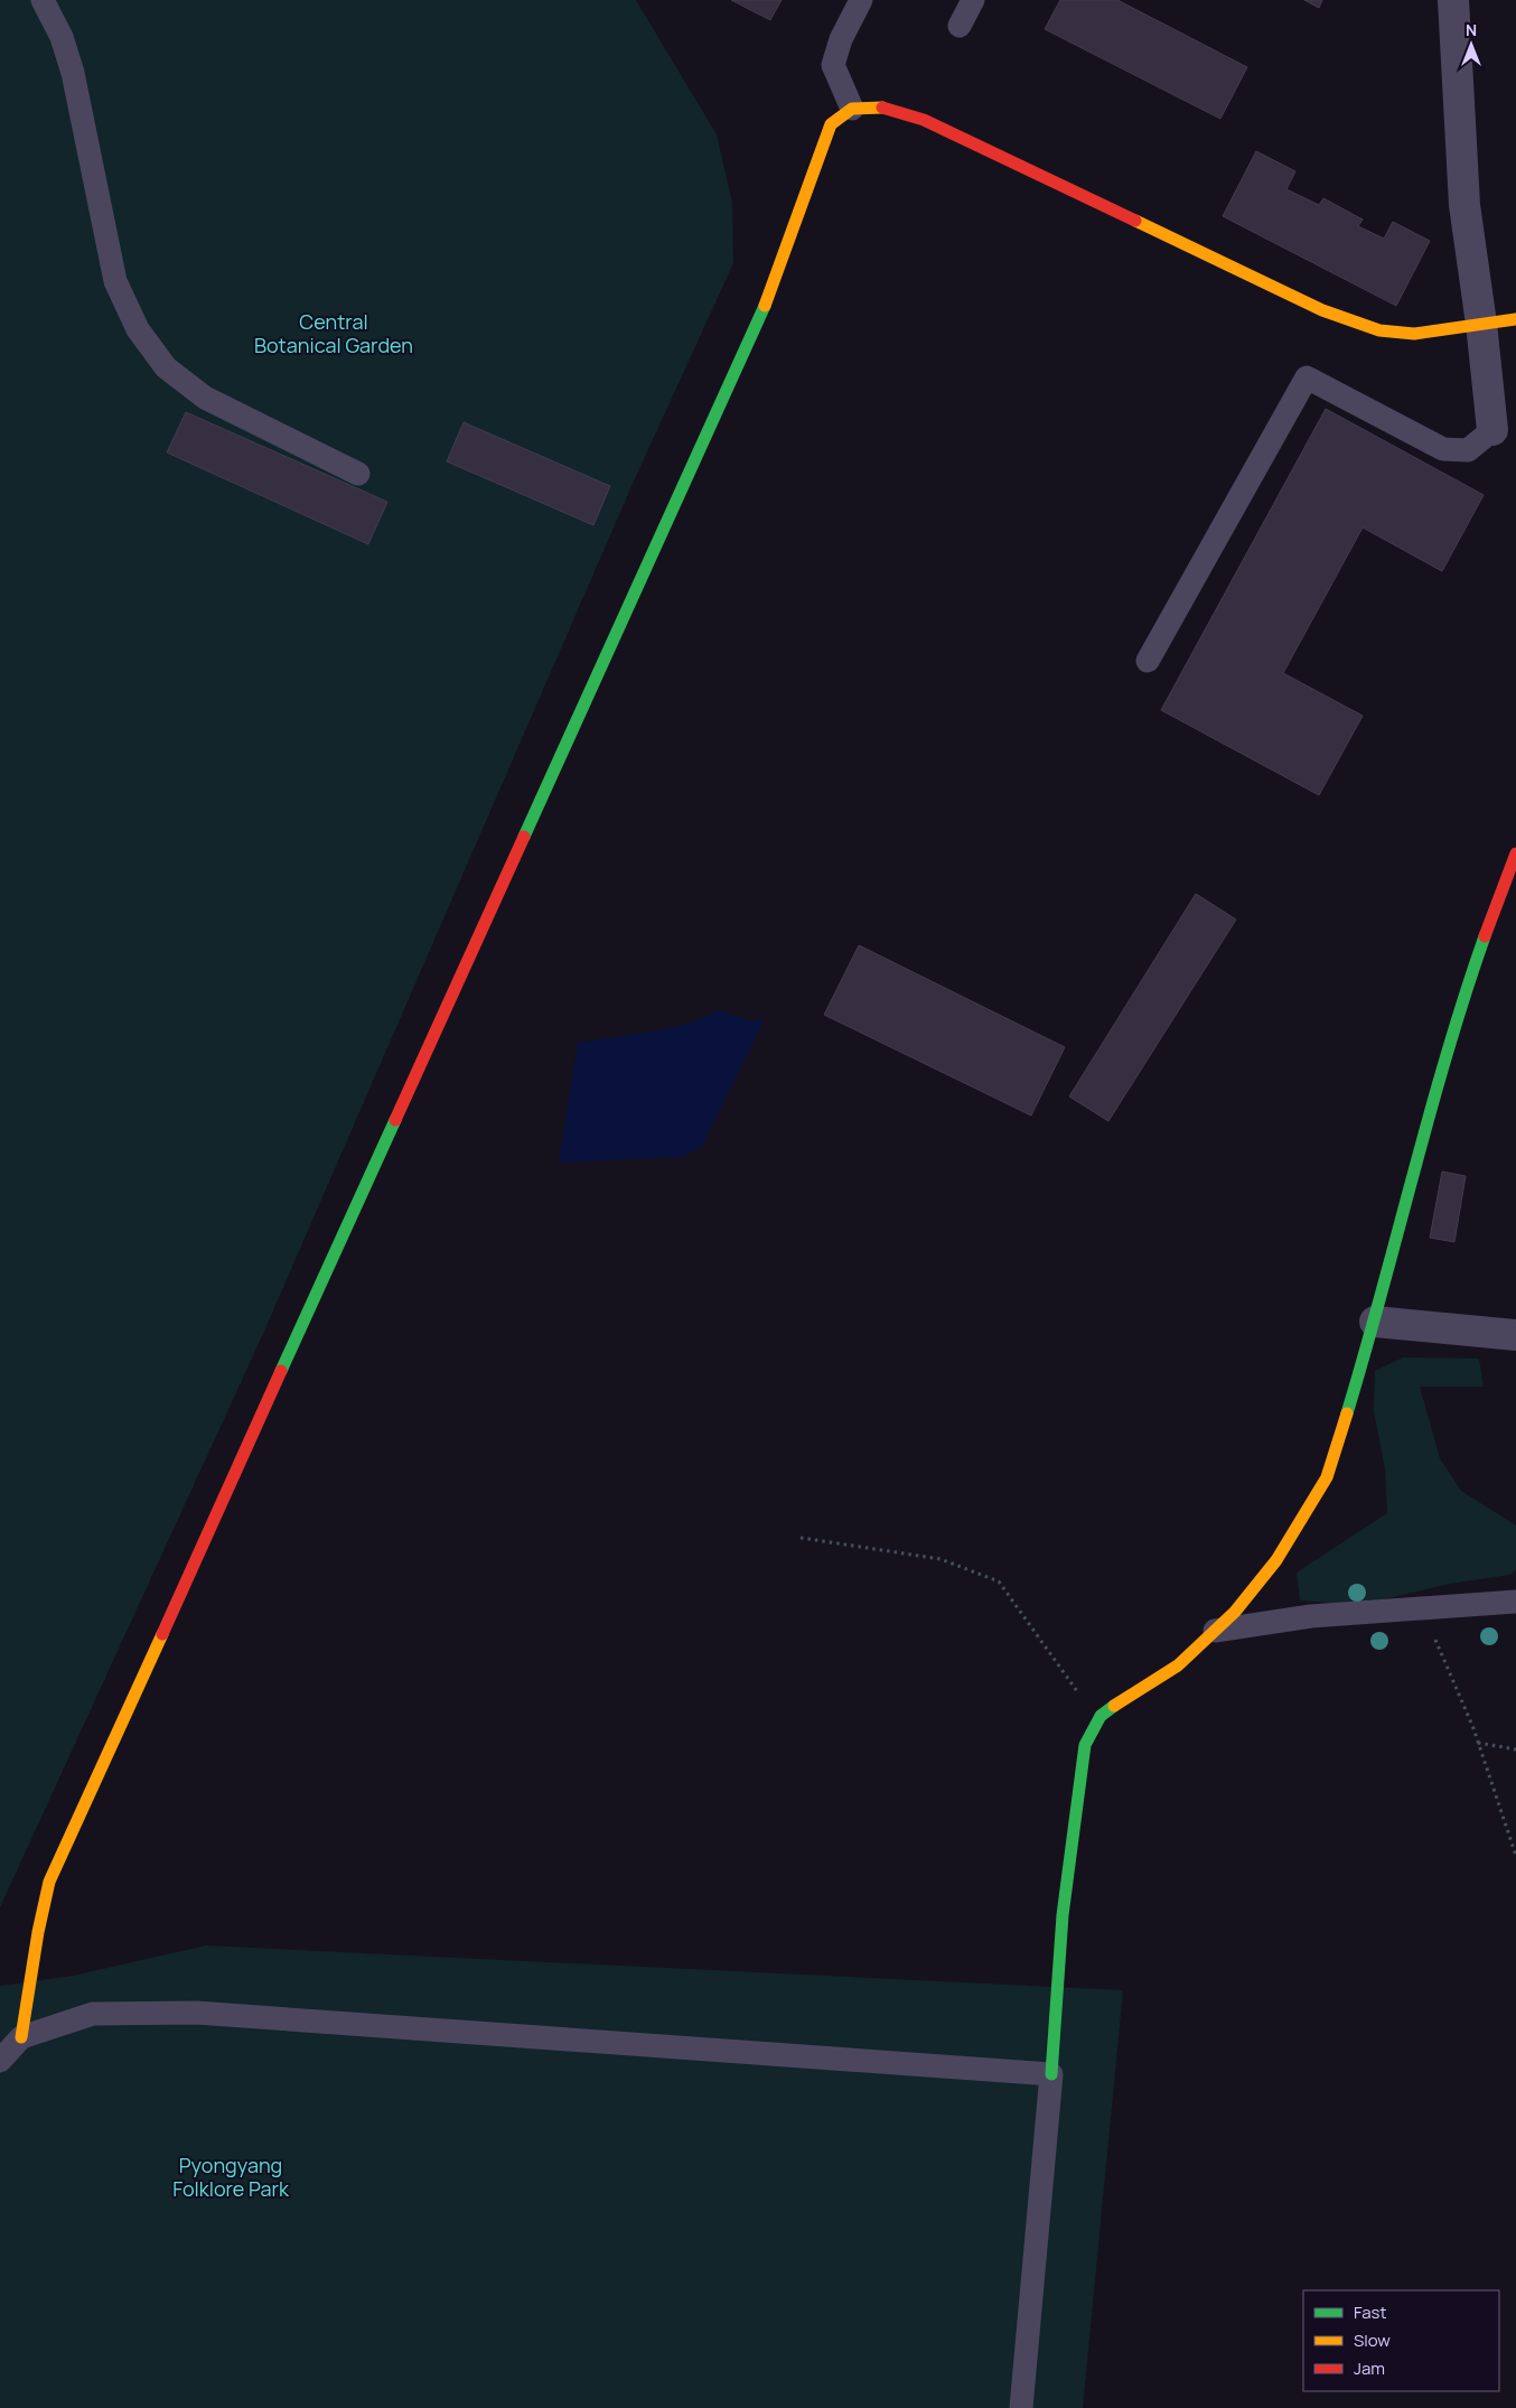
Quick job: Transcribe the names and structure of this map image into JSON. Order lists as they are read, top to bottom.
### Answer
{
  "parks": ["Central Botanical Garden", "Pyongyang Folklore Park"],
  "legend": ["Fast", "Slow", "Jam"],
  "north": "top"
}
